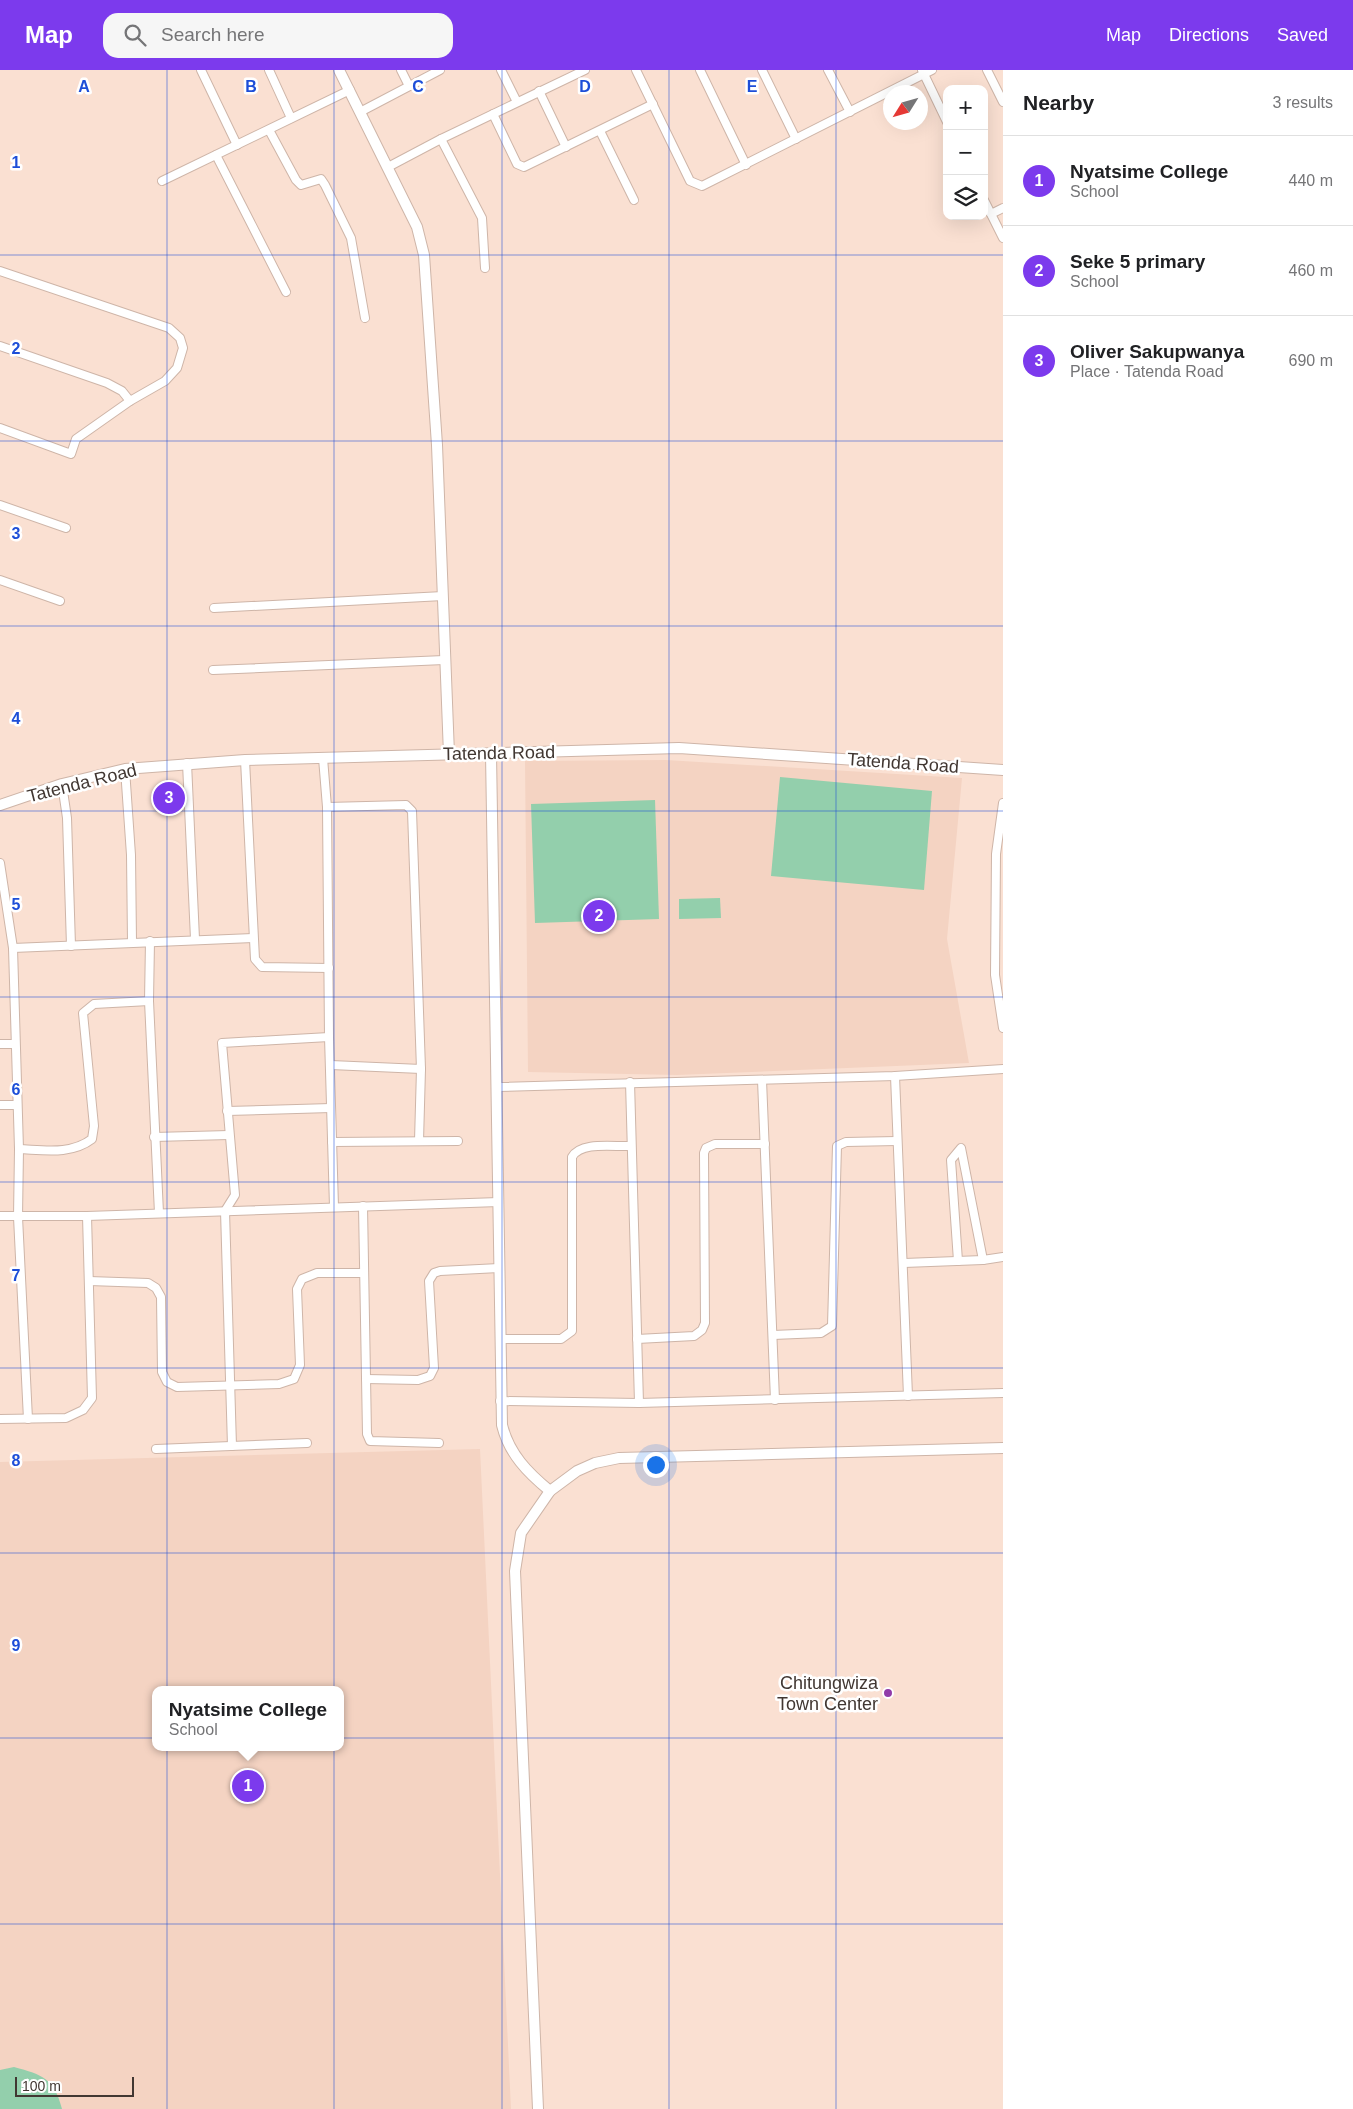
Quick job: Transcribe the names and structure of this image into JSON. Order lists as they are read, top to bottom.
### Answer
{
  "streets": {
    "street": ["Tatenda Road"]
  },
  "places": ["Chitungwiza Town Center"],
  "scale_bar": "100 m",
  "north": "bottom left",
  "page": {
    "header": "Map",
    "search": "Search here",
    "nav": ["Map", "Directions", "Saved"],
    "heading": ["Nearby", "3 results"],
    "map_buttons": ["+", "−"],
    "list": [
      {
        "mark": "1",
        "name": "Nyatsime College",
        "note": "School",
        "value": "440 m"
      },
      {
        "mark": "2",
        "name": "Seke 5 primary",
        "note": "School",
        "value": "460 m"
      },
      {
        "mark": "3",
        "name": "Oliver Sakupwanya",
        "note": "Place · Tatenda Road",
        "value": "690 m"
      }
    ],
    "pins": ["3", "2", "1"],
    "popup": ["Nyatsime College", "School"],
    "scale": "100 m"
  },
  "grid": {
    "columns": [
      "A",
      "B",
      "C",
      "D",
      "E"
    ],
    "rows": [
      "1",
      "2",
      "3",
      "4",
      "5",
      "6",
      "7",
      "8",
      "9"
    ]
  }
}
